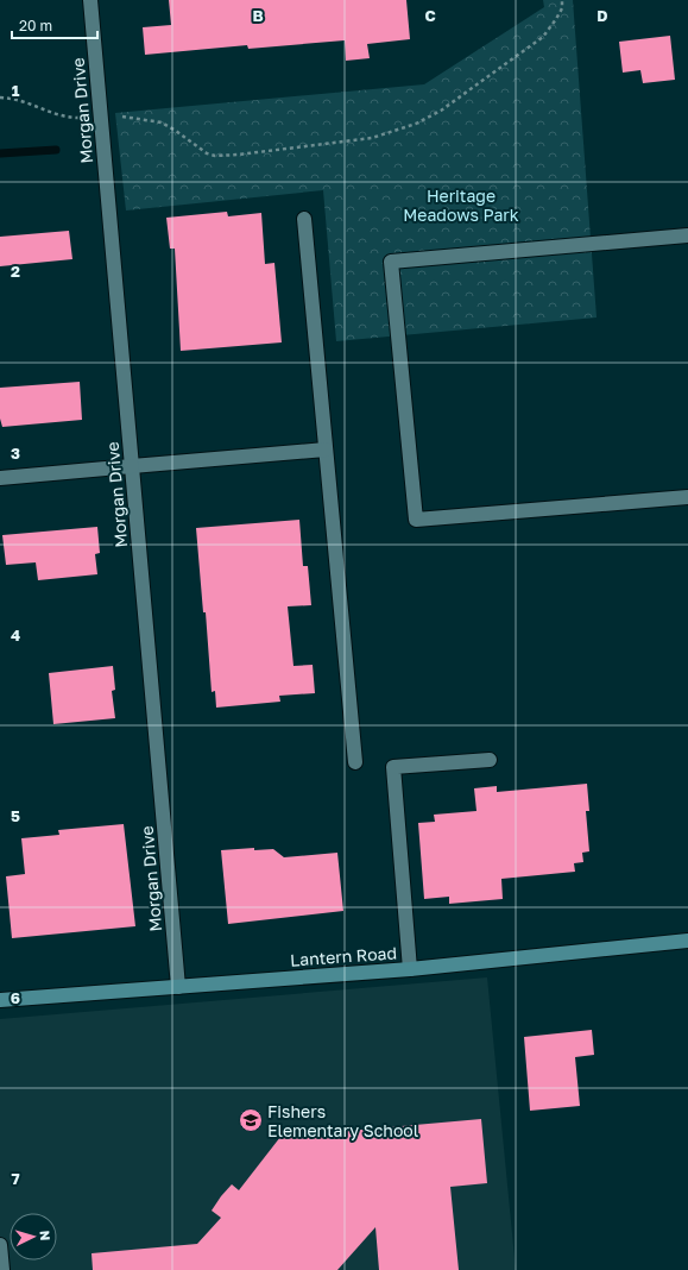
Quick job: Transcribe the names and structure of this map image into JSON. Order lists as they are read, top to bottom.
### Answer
{
  "streets": {
    "street": ["Morgan Drive", "Lantern Road"]
  },
  "crossings": [
    ["Morgan Drive", "Lantern Road"]
  ],
  "parks": ["Heritage Meadows Park"],
  "places": {
    "school or university": ["Fishers Elementary School"]
  },
  "scale_bar": "20 m",
  "north": "right",
  "grid": {
    "columns": ["B", "C", "D"],
    "rows": [
      "1",
      "2",
      "3",
      "4",
      "5",
      "6",
      "7"
    ]
  }
}
